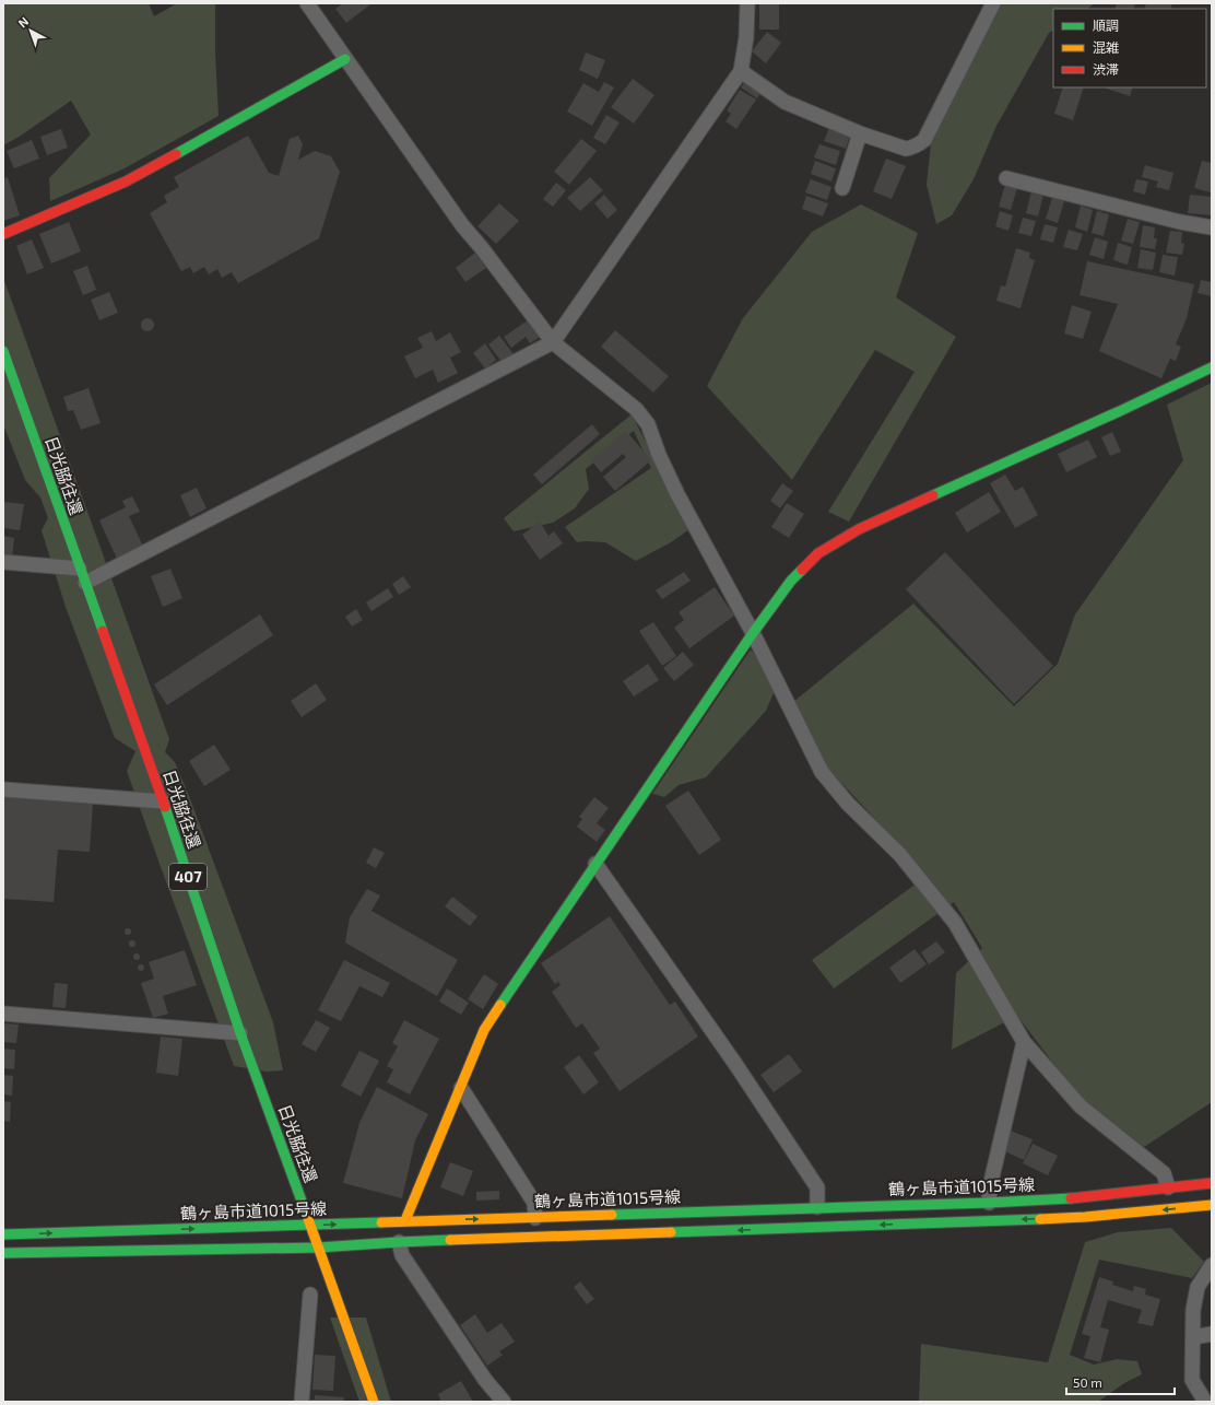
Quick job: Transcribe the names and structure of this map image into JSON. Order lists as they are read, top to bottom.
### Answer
{
  "streets": {
    "main road": ["日光脇往還", "407", "鶴ヶ島市道1015号線"]
  },
  "crossings": [
    ["日光脇往還", "鶴ヶ島市道1015号線"]
  ],
  "legend": ["順調", "混雑", "渋滞"],
  "scale_bar": "50 m",
  "north": "top left"
}
